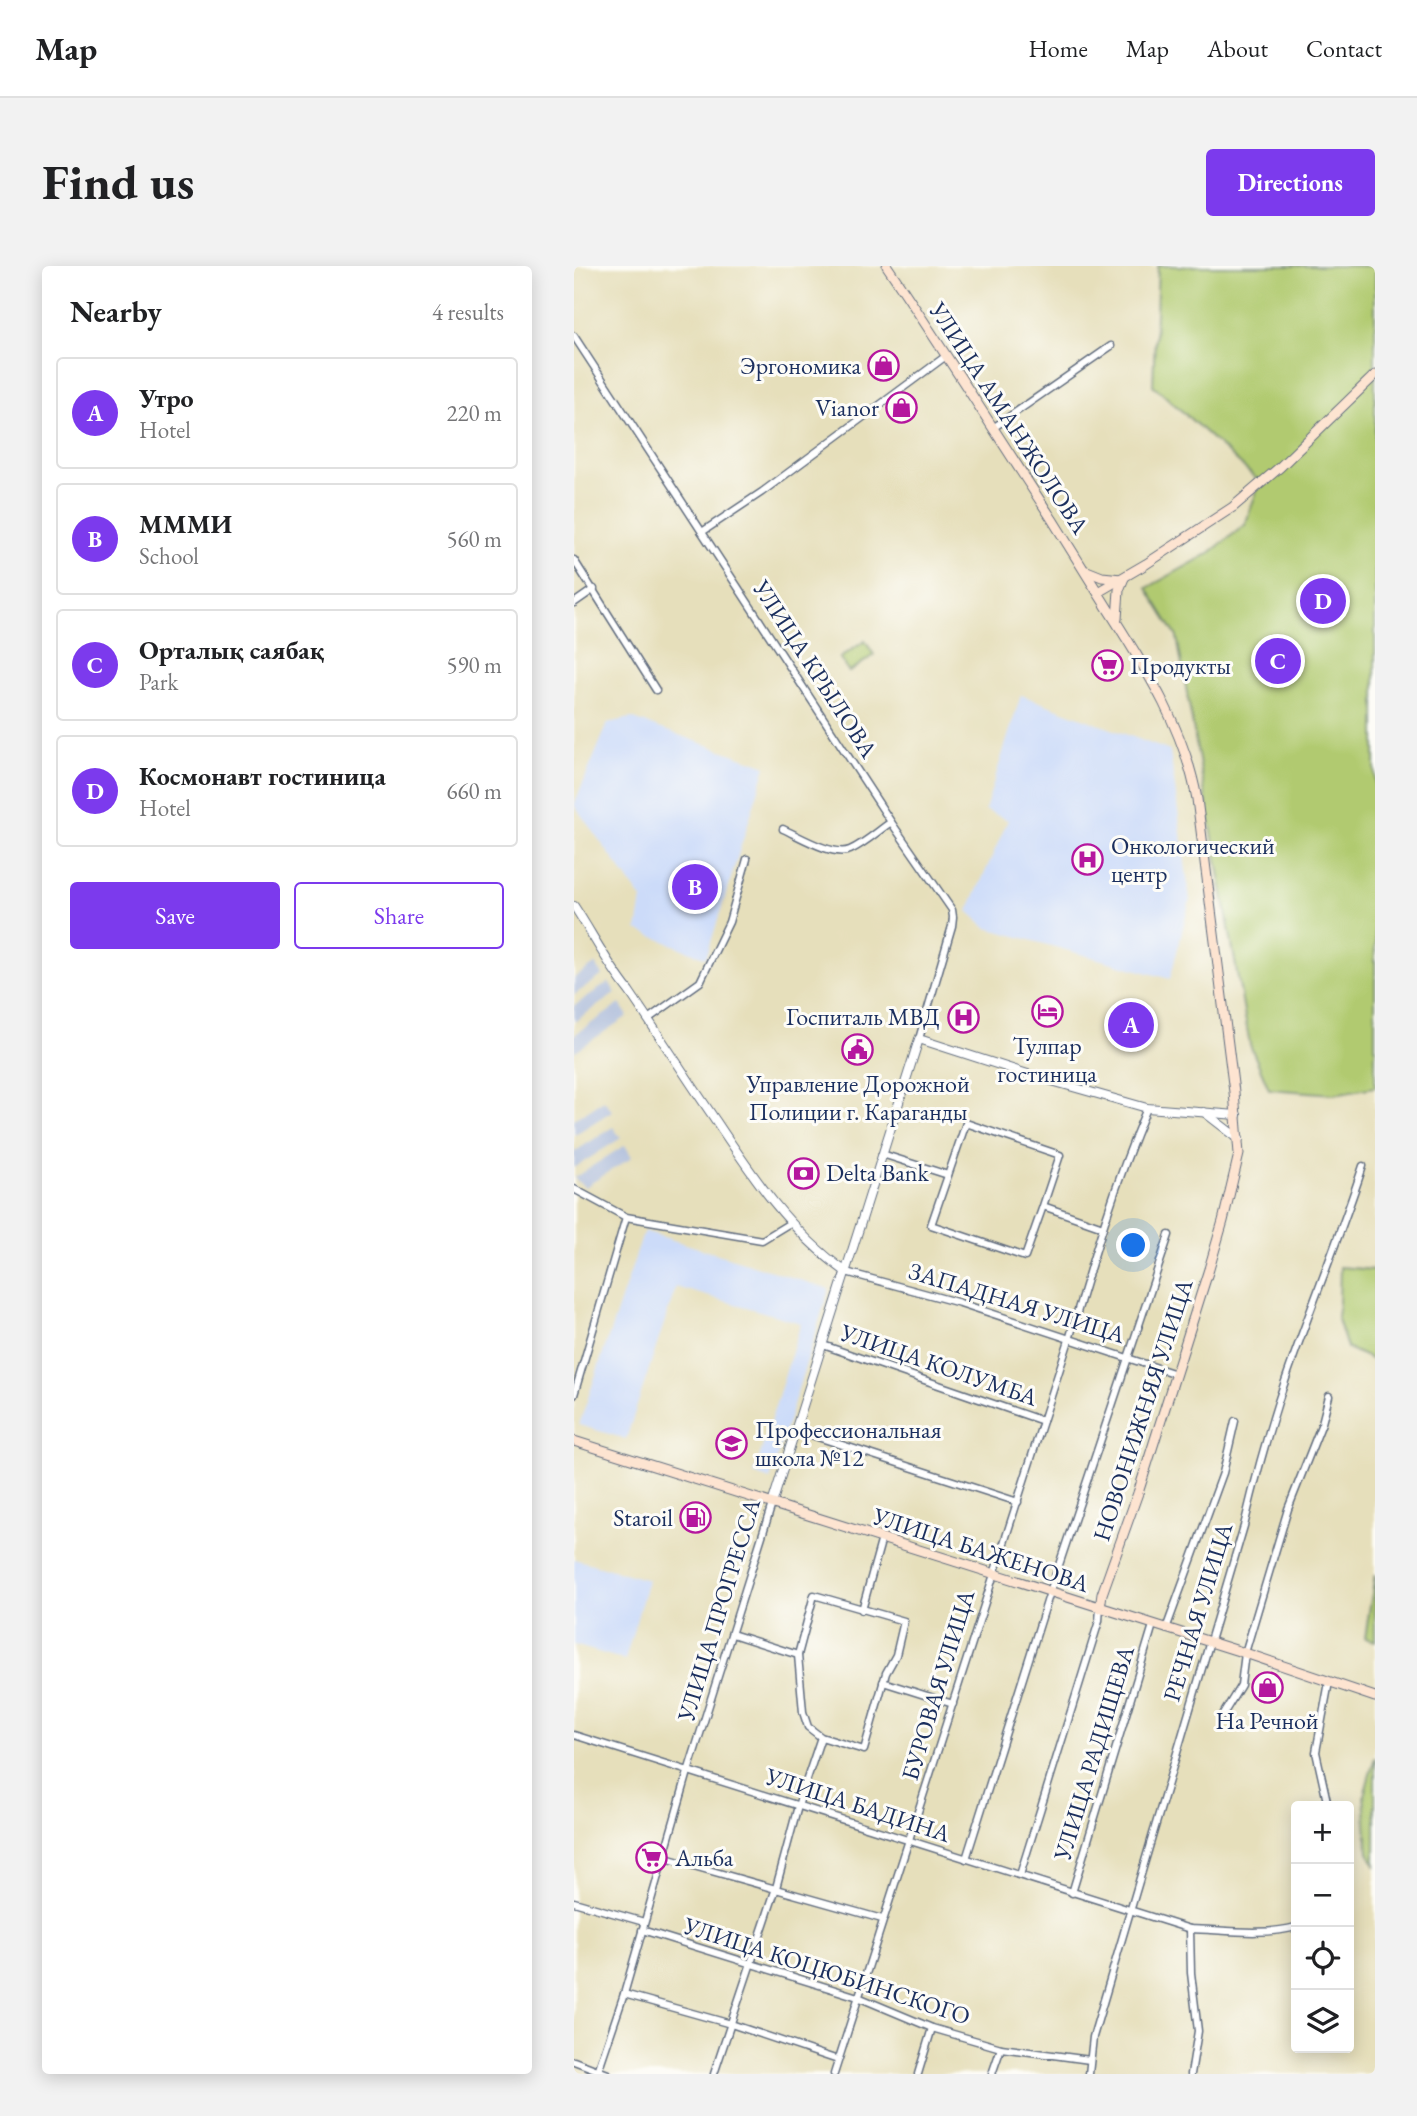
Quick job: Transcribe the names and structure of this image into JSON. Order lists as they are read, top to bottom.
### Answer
{
  "streets": {
    "main road": ["УЛИЦА АМАНЖОЛОВА", "НОВОНИЖНЯЯ УЛИЦА", "УЛИЦА БАЖЕНОВА"],
    "street": [
      "УЛИЦА КРЫЛОВА",
      "ЗАПАДНАЯ УЛИЦА",
      "УЛИЦА КОЛУМБА",
      "УЛИЦА ПРОГРЕССА",
      "РЕЧНАЯ УЛИЦА",
      "БУРОВАЯ УЛИЦА",
      "УЛИЦА РАДИЩЕВА",
      "УЛИЦА БАДИНА",
      "УЛИЦА КОЦЮБИНСКОГО"
    ]
  },
  "crossings": [
    ["УЛИЦА КРЫЛОВА", "УЛИЦА ПРОГРЕССА"],
    ["ЗАПАДНАЯ УЛИЦА", "НОВОНИЖНЯЯ УЛИЦА"],
    ["ЗАПАДНАЯ УЛИЦА", "УЛИЦА ПРОГРЕССА"],
    ["ЗАПАДНАЯ УЛИЦА", "БУРОВАЯ УЛИЦА"],
    ["УЛИЦА КОЛУМБА", "УЛИЦА ПРОГРЕССА"],
    ["УЛИЦА КОЛУМБА", "БУРОВАЯ УЛИЦА"],
    ["НОВОНИЖНЯЯ УЛИЦА", "УЛИЦА БАЖЕНОВА"],
    ["НОВОНИЖНЯЯ УЛИЦА", "УЛИЦА БАДИНА"],
    ["УЛИЦА БАЖЕНОВА", "УЛИЦА ПРОГРЕССА"],
    ["УЛИЦА БАЖЕНОВА", "РЕЧНАЯ УЛИЦА"],
    ["УЛИЦА БАЖЕНОВА", "БУРОВАЯ УЛИЦА"],
    ["УЛИЦА БАЖЕНОВА", "УЛИЦА РАДИЩЕВА"],
    ["УЛИЦА ПРОГРЕССА", "УЛИЦА БАДИНА"],
    ["УЛИЦА ПРОГРЕССА", "УЛИЦА КОЦЮБИНСКОГО"],
    ["РЕЧНАЯ УЛИЦА", "УЛИЦА БАДИНА"],
    ["РЕЧНАЯ УЛИЦА", "УЛИЦА КОЦЮБИНСКОГО"],
    ["БУРОВАЯ УЛИЦА", "УЛИЦА БАДИНА"],
    ["БУРОВАЯ УЛИЦА", "УЛИЦА КОЦЮБИНСКОГО"],
    ["УЛИЦА РАДИЩЕВА", "УЛИЦА БАДИНА"]
  ],
  "places": {
    "shop": ["Эргономика", "Vianor", "На Речной"],
    "supermarket": ["Продукты", "Альба"],
    "hospital": ["Онкологический центр", "Госпиталь МВД"],
    "hotel": ["Тулпар гостиница"],
    "public building": ["Управление Дорожной Полиции г. Караганды"],
    "bank": ["Delta Bank"],
    "school or university": ["Профессиональная школа №12"],
    "fuel station": ["Staroil"]
  },
  "page": {
    "header": "Map",
    "nav": [
      "Home",
      "Map",
      "About",
      "Contact"
    ],
    "buttons": [
      "Directions",
      ["Save", "Share"]
    ],
    "title": "Find us",
    "heading": ["Nearby", "4 results"],
    "list": [
      {
        "mark": "A",
        "name": "Утро",
        "note": "Hotel",
        "value": "220 m"
      },
      {
        "mark": "B",
        "name": "МММИ",
        "note": "School",
        "value": "560 m"
      },
      {
        "mark": "C",
        "name": "Орталық саябақ",
        "note": "Park",
        "value": "590 m"
      },
      {
        "mark": "D",
        "name": "Космонавт гостиница",
        "note": "Hotel",
        "value": "660 m"
      }
    ],
    "pins": [
      "D",
      "C",
      "B",
      "A"
    ],
    "map_buttons": ["+", "−"]
  }
}
